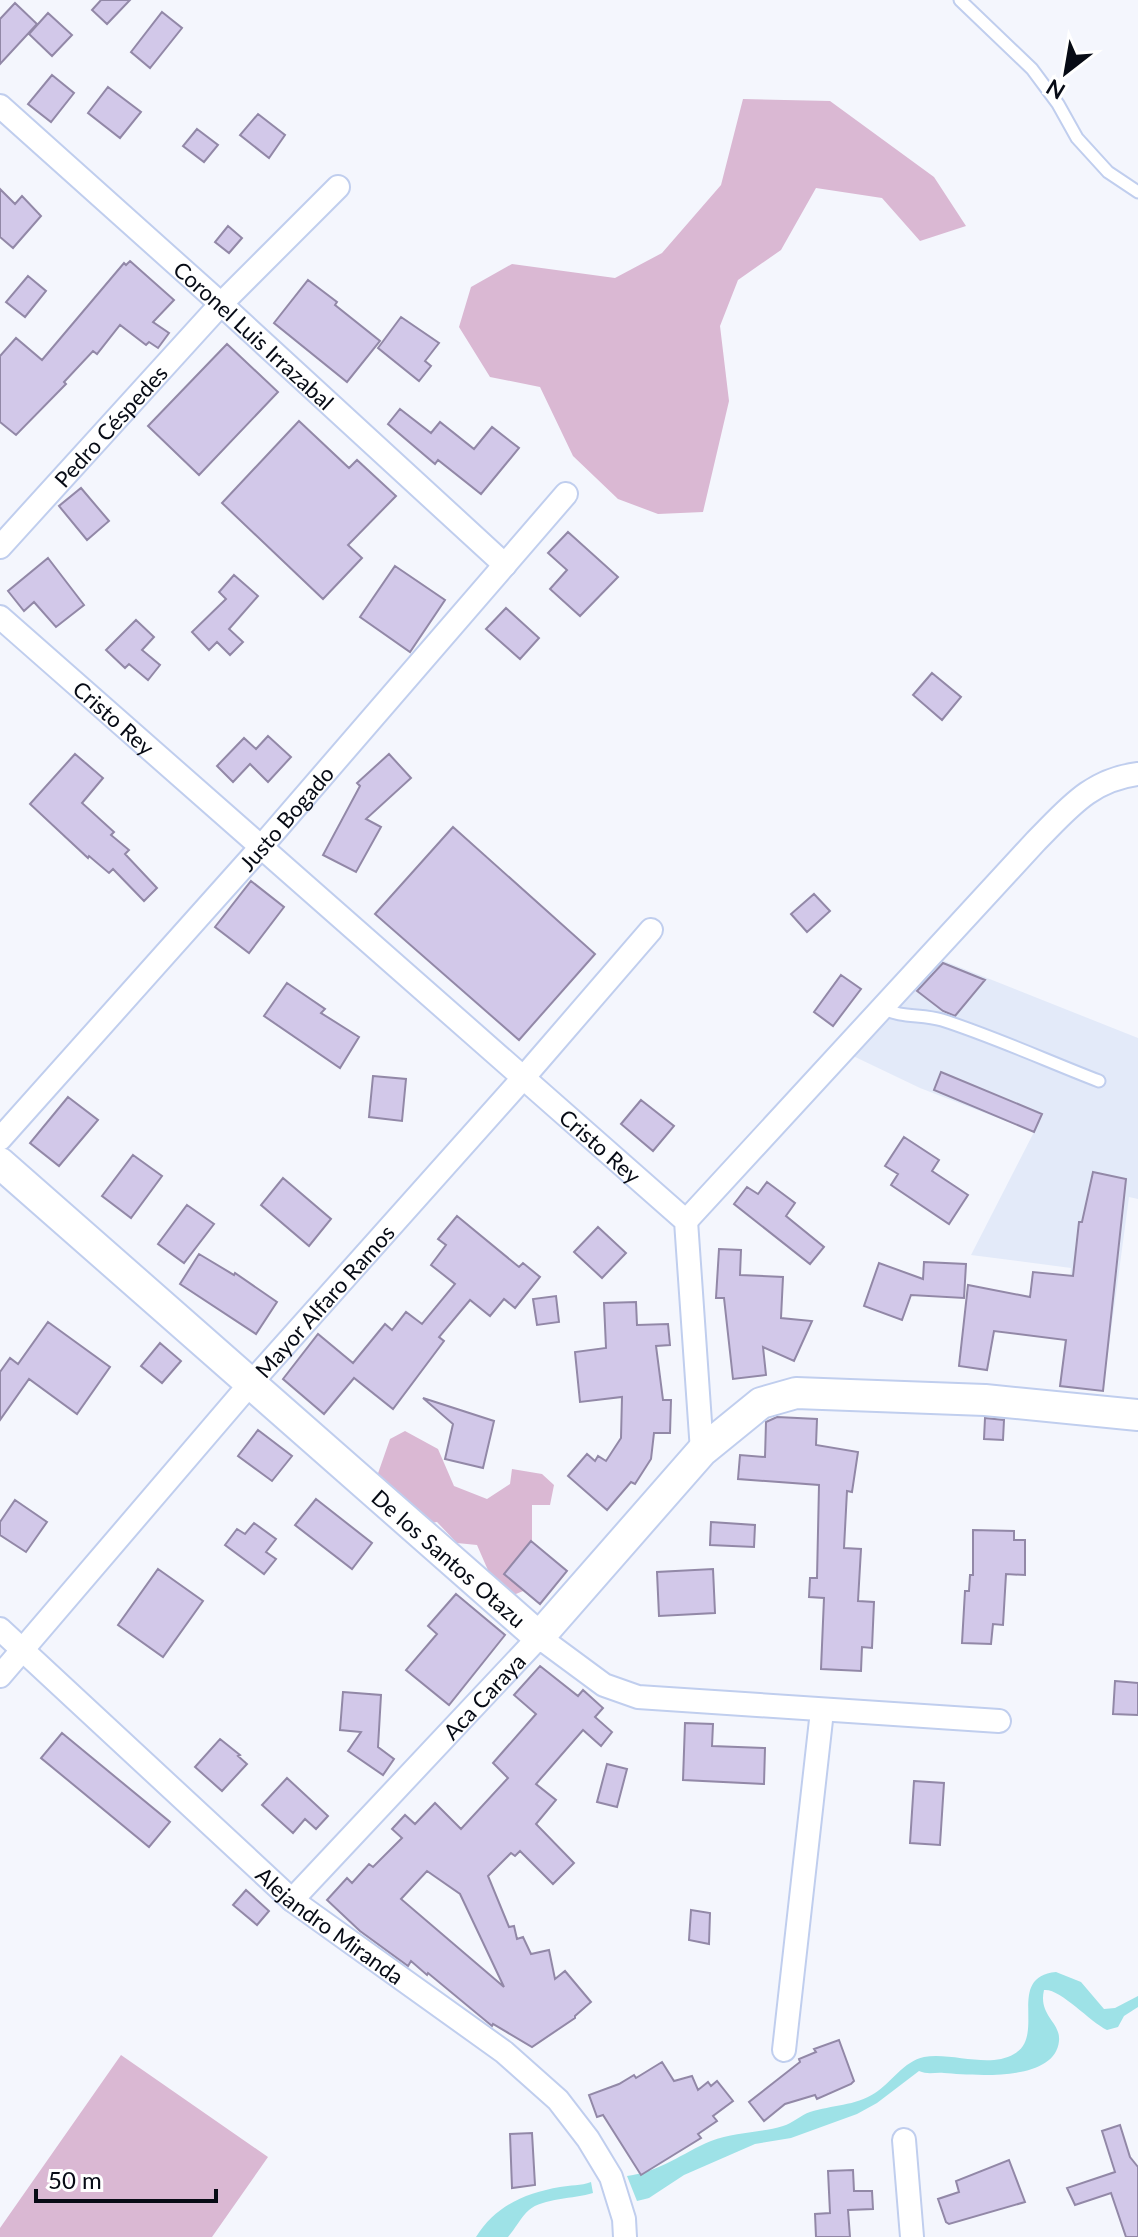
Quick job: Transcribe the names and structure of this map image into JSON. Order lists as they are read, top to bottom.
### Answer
{
  "streets": {
    "street": [
      "Coronel Luis Irrazabal",
      "Pedro Céspedes",
      "Cristo Rey",
      "Justo Bogado",
      "Mayor Alfaro Ramos",
      "De los Santos Otazu",
      "Aca Caraya",
      "Alejandro Miranda"
    ]
  },
  "crossings": [
    ["Coronel Luis Irrazabal", "Pedro Céspedes"],
    ["Coronel Luis Irrazabal", "Justo Bogado"],
    ["Cristo Rey", "Justo Bogado"],
    ["Cristo Rey", "Mayor Alfaro Ramos"],
    ["Mayor Alfaro Ramos", "De los Santos Otazu"],
    ["Mayor Alfaro Ramos", "Alejandro Miranda"],
    ["De los Santos Otazu", "Aca Caraya"],
    ["Aca Caraya", "Alejandro Miranda"]
  ],
  "scale_bar": "50 m",
  "north": "bottom left"
}
